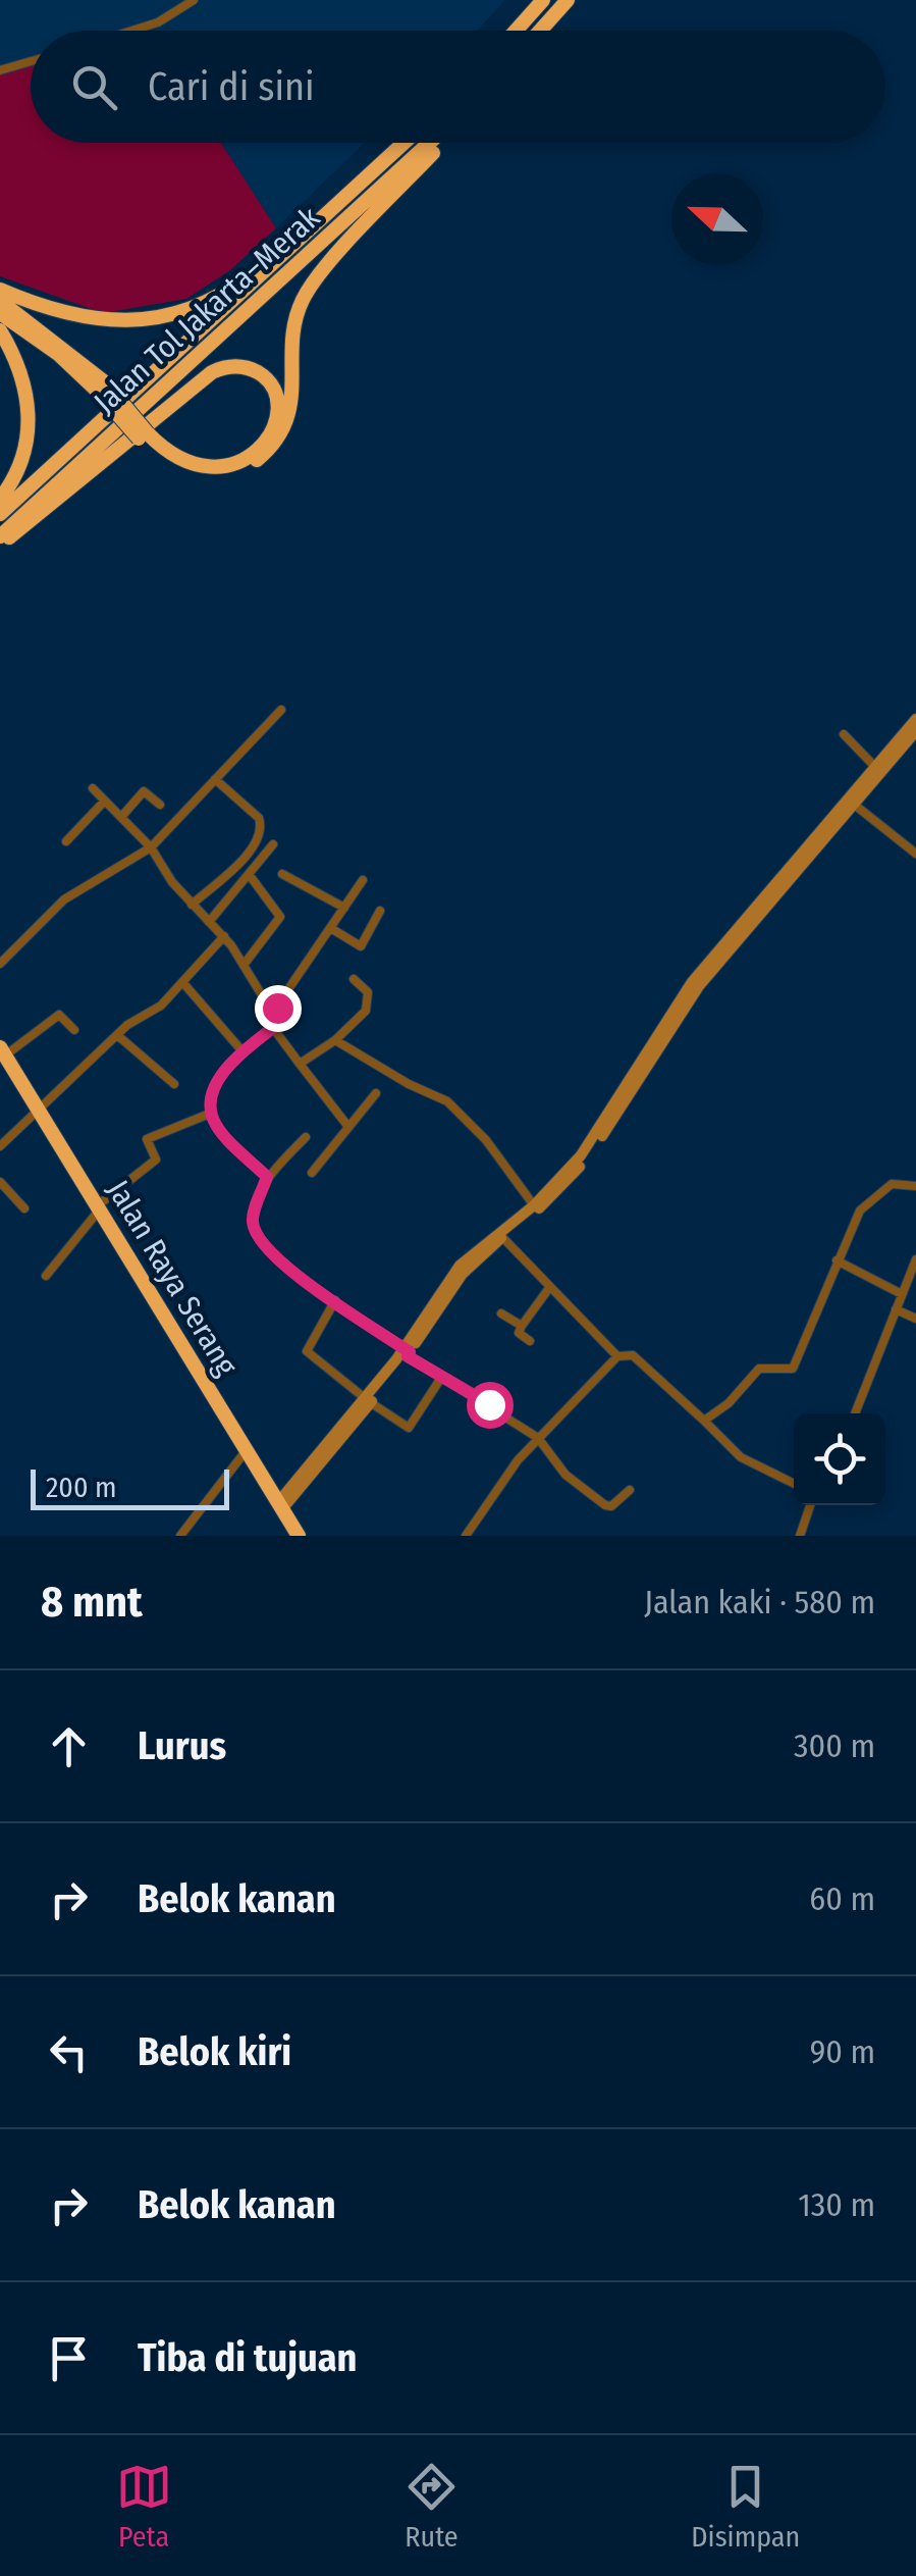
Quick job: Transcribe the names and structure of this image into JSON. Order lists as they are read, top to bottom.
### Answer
{
  "streets": {
    "highway": ["Jalan Tol Jakarta–Merak", "Jalan Raya Serang"]
  },
  "scale_bar": "200 m",
  "north": "left",
  "page": {
    "search": "Cari di sini",
    "scale": "200 m",
    "heading": ["8 mnt", "Jalan kaki · 580 m"],
    "list": [
      ["Lurus", "300 m"],
      ["Belok kanan", "60 m"],
      ["Belok kiri", "90 m"],
      ["Belok kanan", "130 m"],
      "Tiba di tujuan"
    ],
    "nav": ["Peta", "Rute", "Disimpan"]
  }
}
